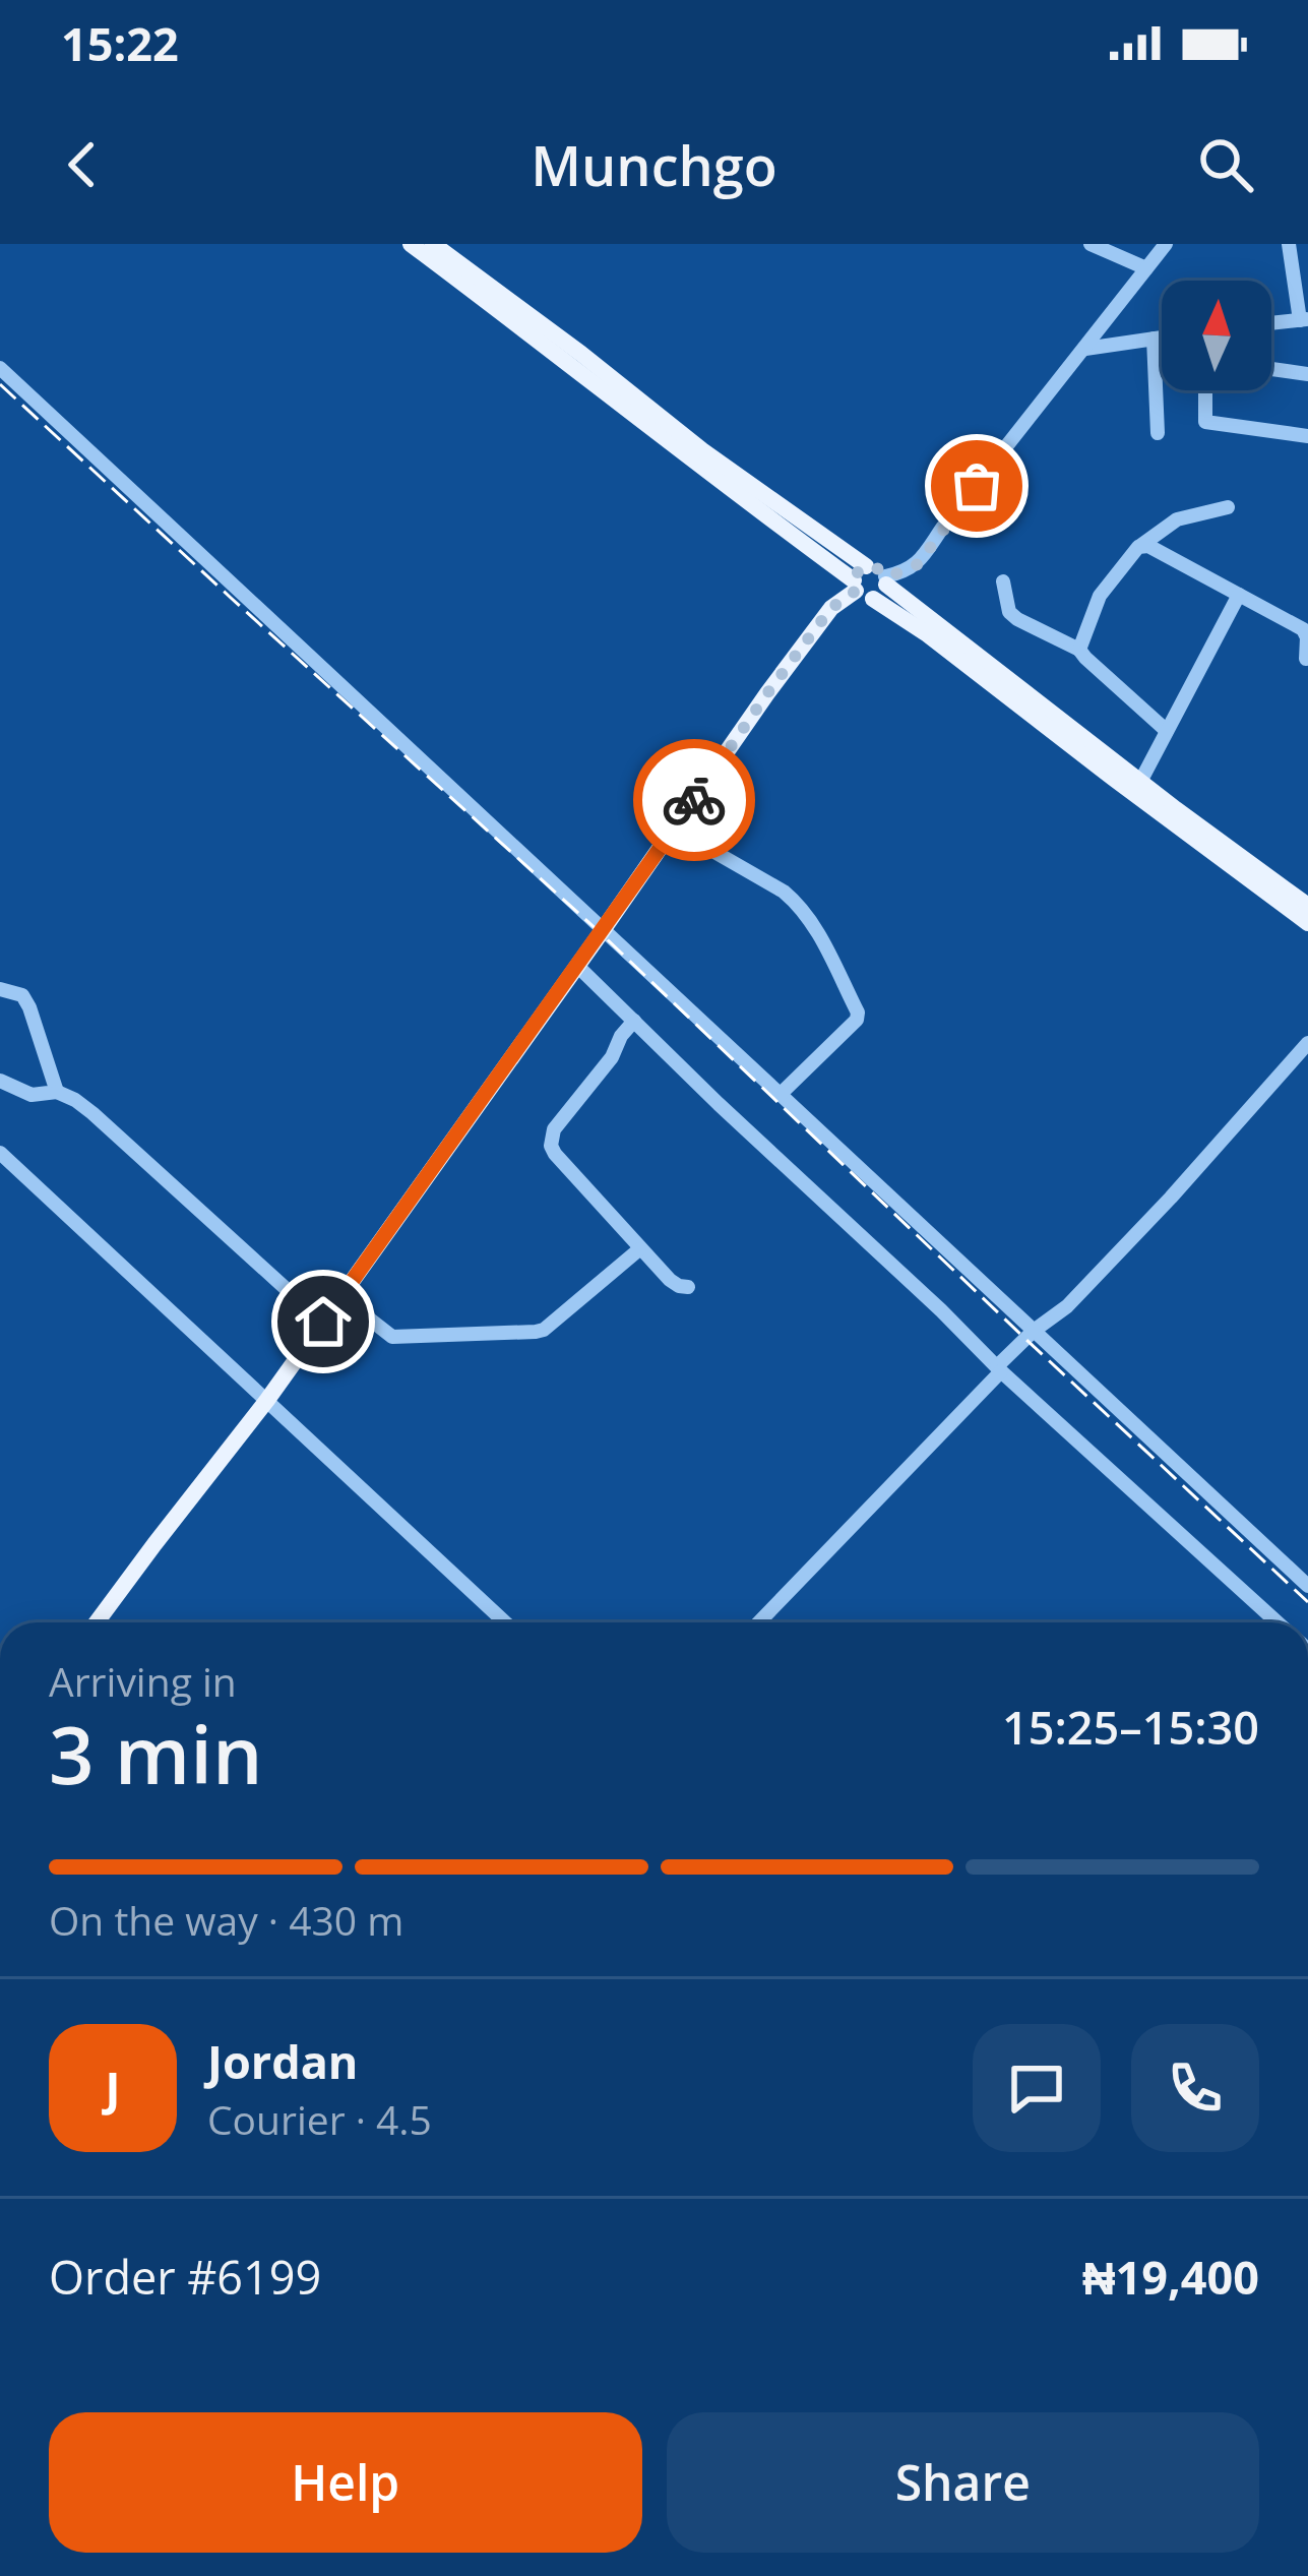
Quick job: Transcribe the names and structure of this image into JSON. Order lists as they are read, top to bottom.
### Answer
{
  "north": "top",
  "page": {
    "status": "15:22",
    "header": "Munchgo",
    "heading": ["3 min", "Arriving in", "15:25–15:30"],
    "panel": [
      "Jordan",
      "Courier · 4.5",
      "Order #6199",
      "₦19,400"
    ],
    "bar": "On the way · 430 m",
    "round": "J",
    "buttons": ["Help", "Share"]
  }
}
